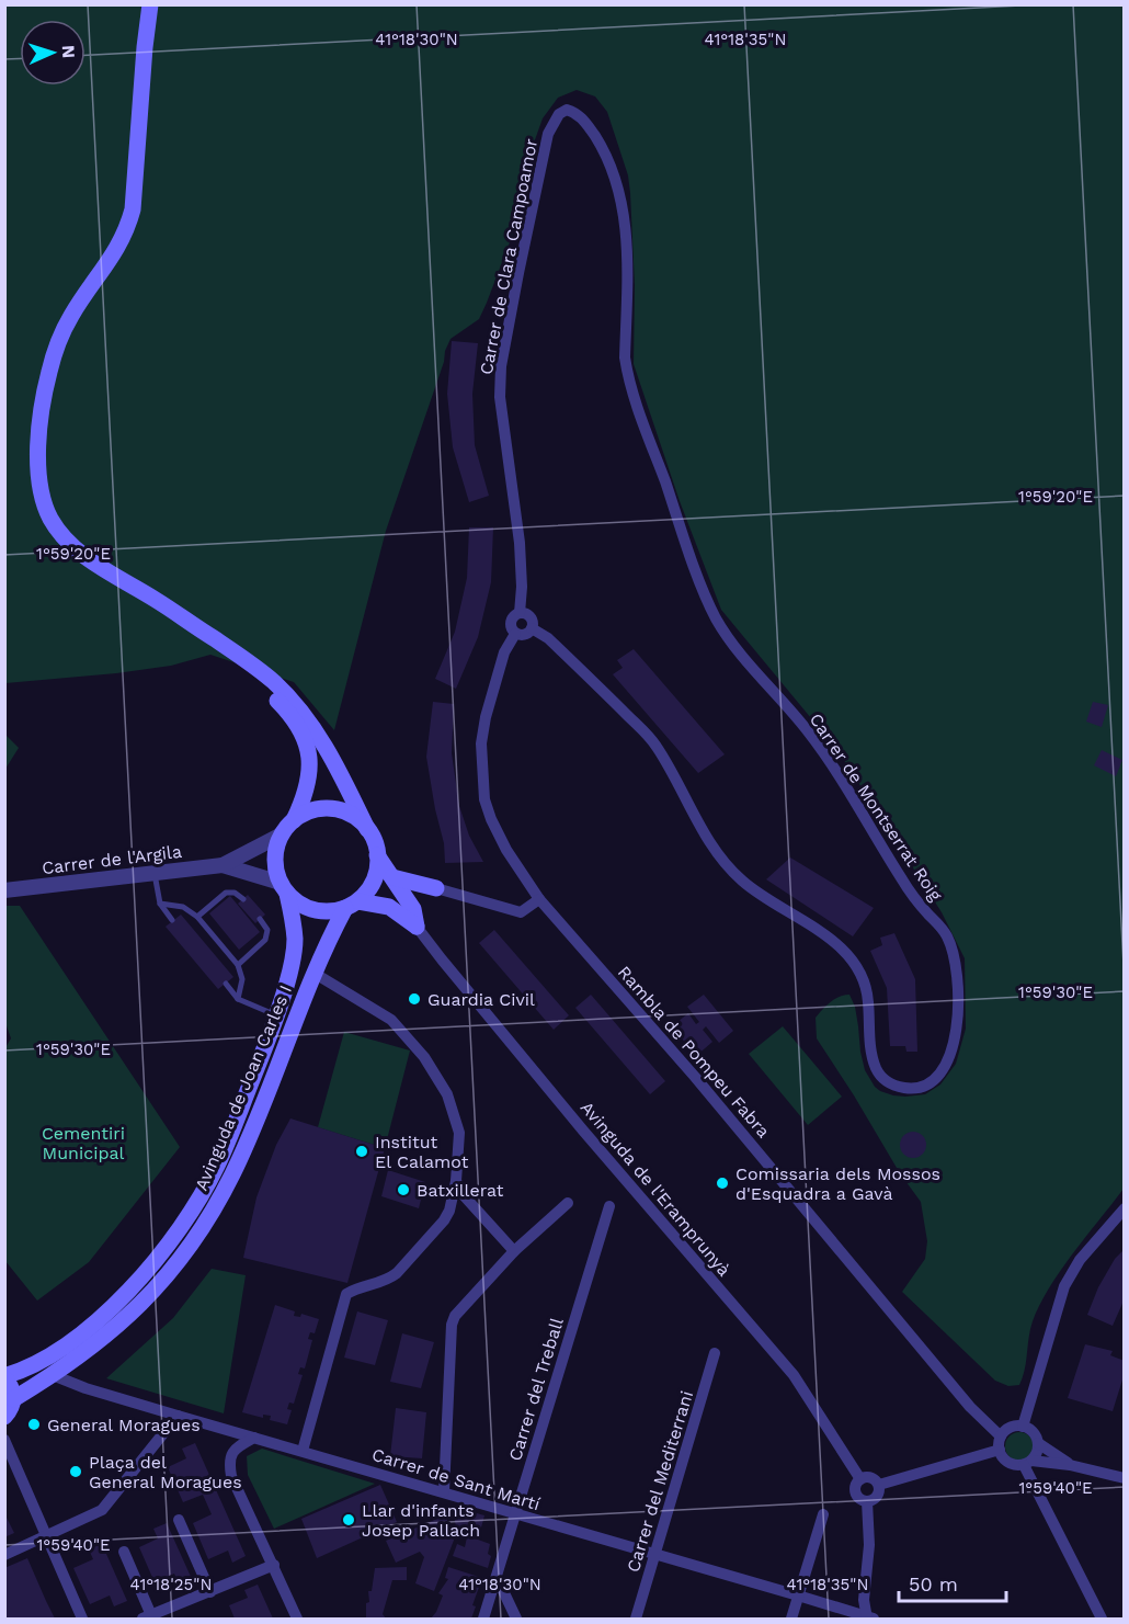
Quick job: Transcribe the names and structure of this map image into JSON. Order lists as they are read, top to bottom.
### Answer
{
  "streets": {
    "main road": ["Avinguda de Joan Carles I"],
    "street": [
      "Carrer de Clara Campoamor",
      "Carrer de Montserrat Roig",
      "Carrer de l'Argila",
      "Rambla de Pompeu Fabra",
      "Avinguda de l'Eramprunyà",
      "Carrer del Treball",
      "Carrer de Sant Martí",
      "Carrer del Mediterrani"
    ]
  },
  "crossings": [
    ["Carrer de Clara Campoamor", "Carrer de Montserrat Roig"],
    ["Carrer de l'Argila", "Avinguda de Joan Carles I"],
    ["Avinguda de Joan Carles I", "Carrer de Sant Martí"],
    ["Carrer del Treball", "Carrer de Sant Martí"],
    ["Carrer de Sant Martí", "Carrer del Mediterrani"]
  ],
  "parks": ["Cementiri Municipal"],
  "places": [
    "Guardia Civil",
    "Institut El Calamot",
    "Comissaria dels Mossos d'Esquadra a Gavà",
    "Batxillerat",
    "General Moragues",
    "Plaça del General Moragues",
    "Llar d'infants Josep Pallach"
  ],
  "scale_bar": "50 m",
  "north": "right",
  "coordinates": [
    "41°18'30\"N",
    "41°18'35\"N",
    "1°59'20\"E",
    "1°59'30\"E",
    "1°59'40\"E",
    "41°18'25\"N"
  ]
}
